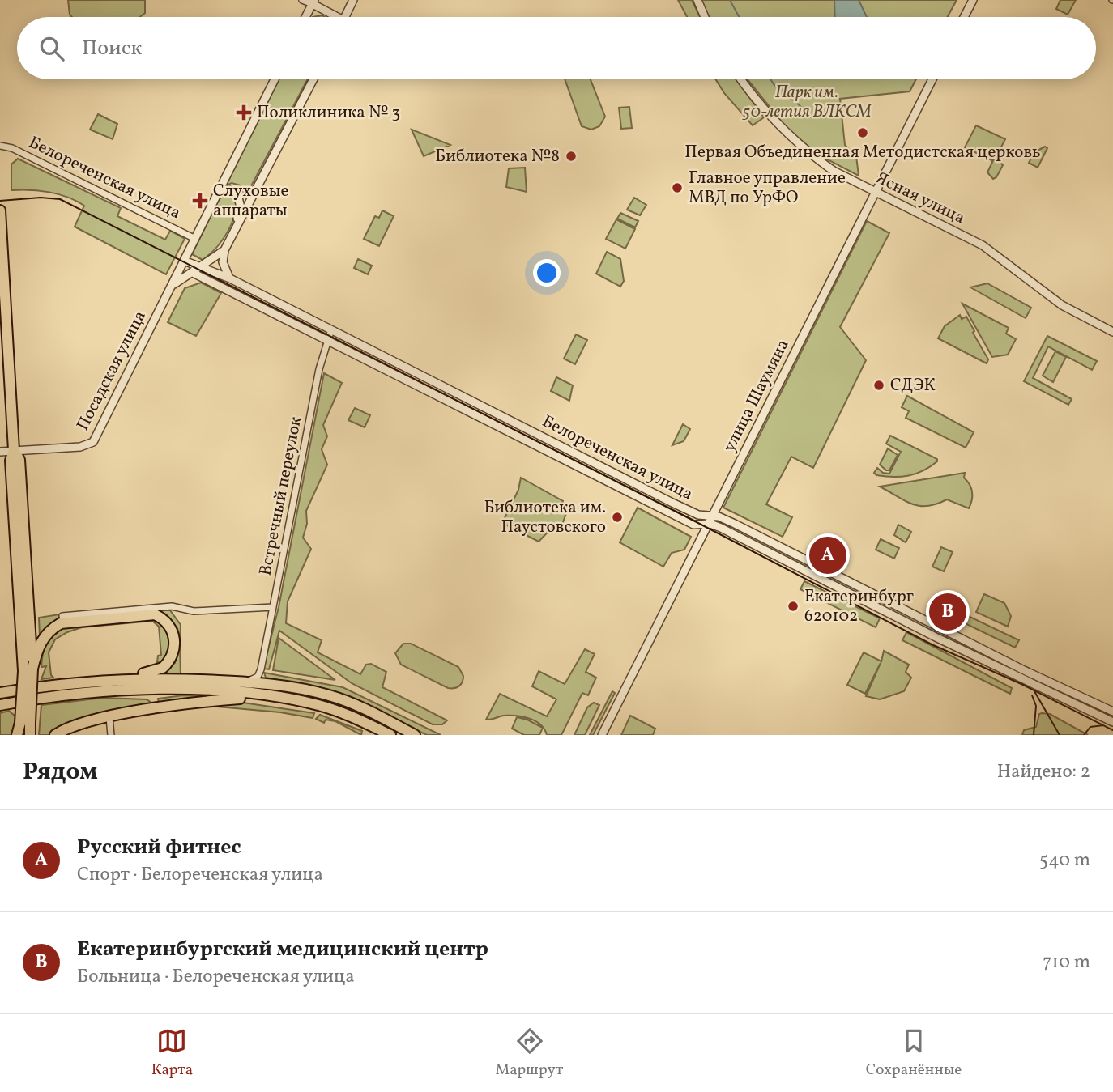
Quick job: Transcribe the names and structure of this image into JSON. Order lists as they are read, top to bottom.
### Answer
{
  "streets": {
    "street": [
      "Белореченская улица",
      "Ясная улица",
      "Посадская улица",
      "улица Шаумяна",
      "Встречный переулок"
    ]
  },
  "crossings": [
    ["Белореченская улица", "Посадская улица"],
    ["Белореченская улица", "улица Шаумяна"],
    ["Белореченская улица", "Встречный переулок"],
    ["Ясная улица", "улица Шаумяна"]
  ],
  "parks": ["Парк им. 50-летия ВЛКСМ"],
  "places": {
    "health": ["Поликлиника № 3", "Слуховые аппараты"],
    "other": [
      "Первая Объединенная Методистская церковь",
      "Библиотека №8",
      "Главное управление МВД по УрФО",
      "СДЭК",
      "Библиотека им. Паустовского",
      "Екатеринбург 620102"
    ]
  },
  "page": {
    "search": "Поиск",
    "pins": ["A", "B"],
    "heading": ["Рядом", "Найдено: 2"],
    "list": [
      {
        "mark": "A",
        "name": "Русский фитнес",
        "note": "Спорт · Белореченская улица",
        "value": "540 m"
      },
      {
        "mark": "B",
        "name": "Екатеринбургский медицинский центр",
        "note": "Больница · Белореченская улица",
        "value": "710 m"
      }
    ],
    "nav": ["Карта", "Маршрут", "Сохранённые"]
  }
}
